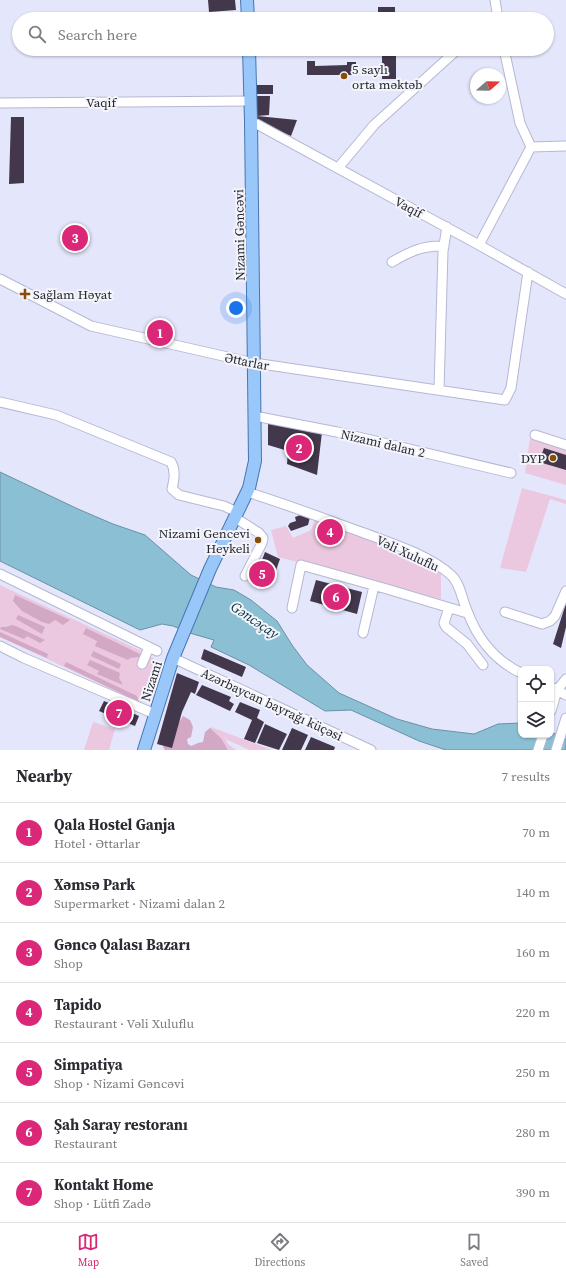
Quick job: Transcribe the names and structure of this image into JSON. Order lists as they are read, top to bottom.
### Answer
{
  "streets": {
    "main road": ["Nizami Gəncəvi", "Nizami"],
    "street": [
      "Vaqif",
      "Əttarlar",
      "Nizami dalan 2",
      "Vəli Xuluflu",
      "Azərbaycan bayrağı küçəsi"
    ]
  },
  "crossings": [
    ["Vaqif", "Nizami Gəncəvi"],
    ["Vaqif", "Əttarlar"],
    ["Nizami Gəncəvi", "Əttarlar"],
    ["Nizami Gəncəvi", "Nizami dalan 2"],
    ["Nizami Gəncəvi", "Vəli Xuluflu"],
    ["Nizami Gəncəvi", "Nizami"],
    ["Nizami", "Azərbaycan bayrağı küçəsi"]
  ],
  "water": ["Gəncəçay"],
  "places": {
    "other": ["5 saylı orta məktəb", "DYP", "Nizami Gencevi Heykeli"],
    "health": ["Sağlam Həyat"]
  },
  "north": "right",
  "page": {
    "search": "Search here",
    "pins": [
      "3",
      "1",
      "2",
      "4",
      "5",
      "6",
      "7"
    ],
    "heading": ["Nearby", "7 results"],
    "list": [
      {
        "mark": "1",
        "name": "Qala Hostel Ganja",
        "note": "Hotel · Əttarlar",
        "value": "70 m"
      },
      {
        "mark": "2",
        "name": "Xəmsə Park",
        "note": "Supermarket · Nizami dalan 2",
        "value": "140 m"
      },
      {
        "mark": "3",
        "name": "Gəncə Qalası Bazarı",
        "note": "Shop",
        "value": "160 m"
      },
      {
        "mark": "4",
        "name": "Tapido",
        "note": "Restaurant · Vəli Xuluflu",
        "value": "220 m"
      },
      {
        "mark": "5",
        "name": "Simpatiya",
        "note": "Shop · Nizami Gəncəvi",
        "value": "250 m"
      },
      {
        "mark": "6",
        "name": "Şah Saray restoranı",
        "note": "Restaurant",
        "value": "280 m"
      },
      {
        "mark": "7",
        "name": "Kontakt Home",
        "note": "Shop · Lütfi Zadə",
        "value": "390 m"
      }
    ],
    "nav": ["Map", "Directions", "Saved"]
  }
}
